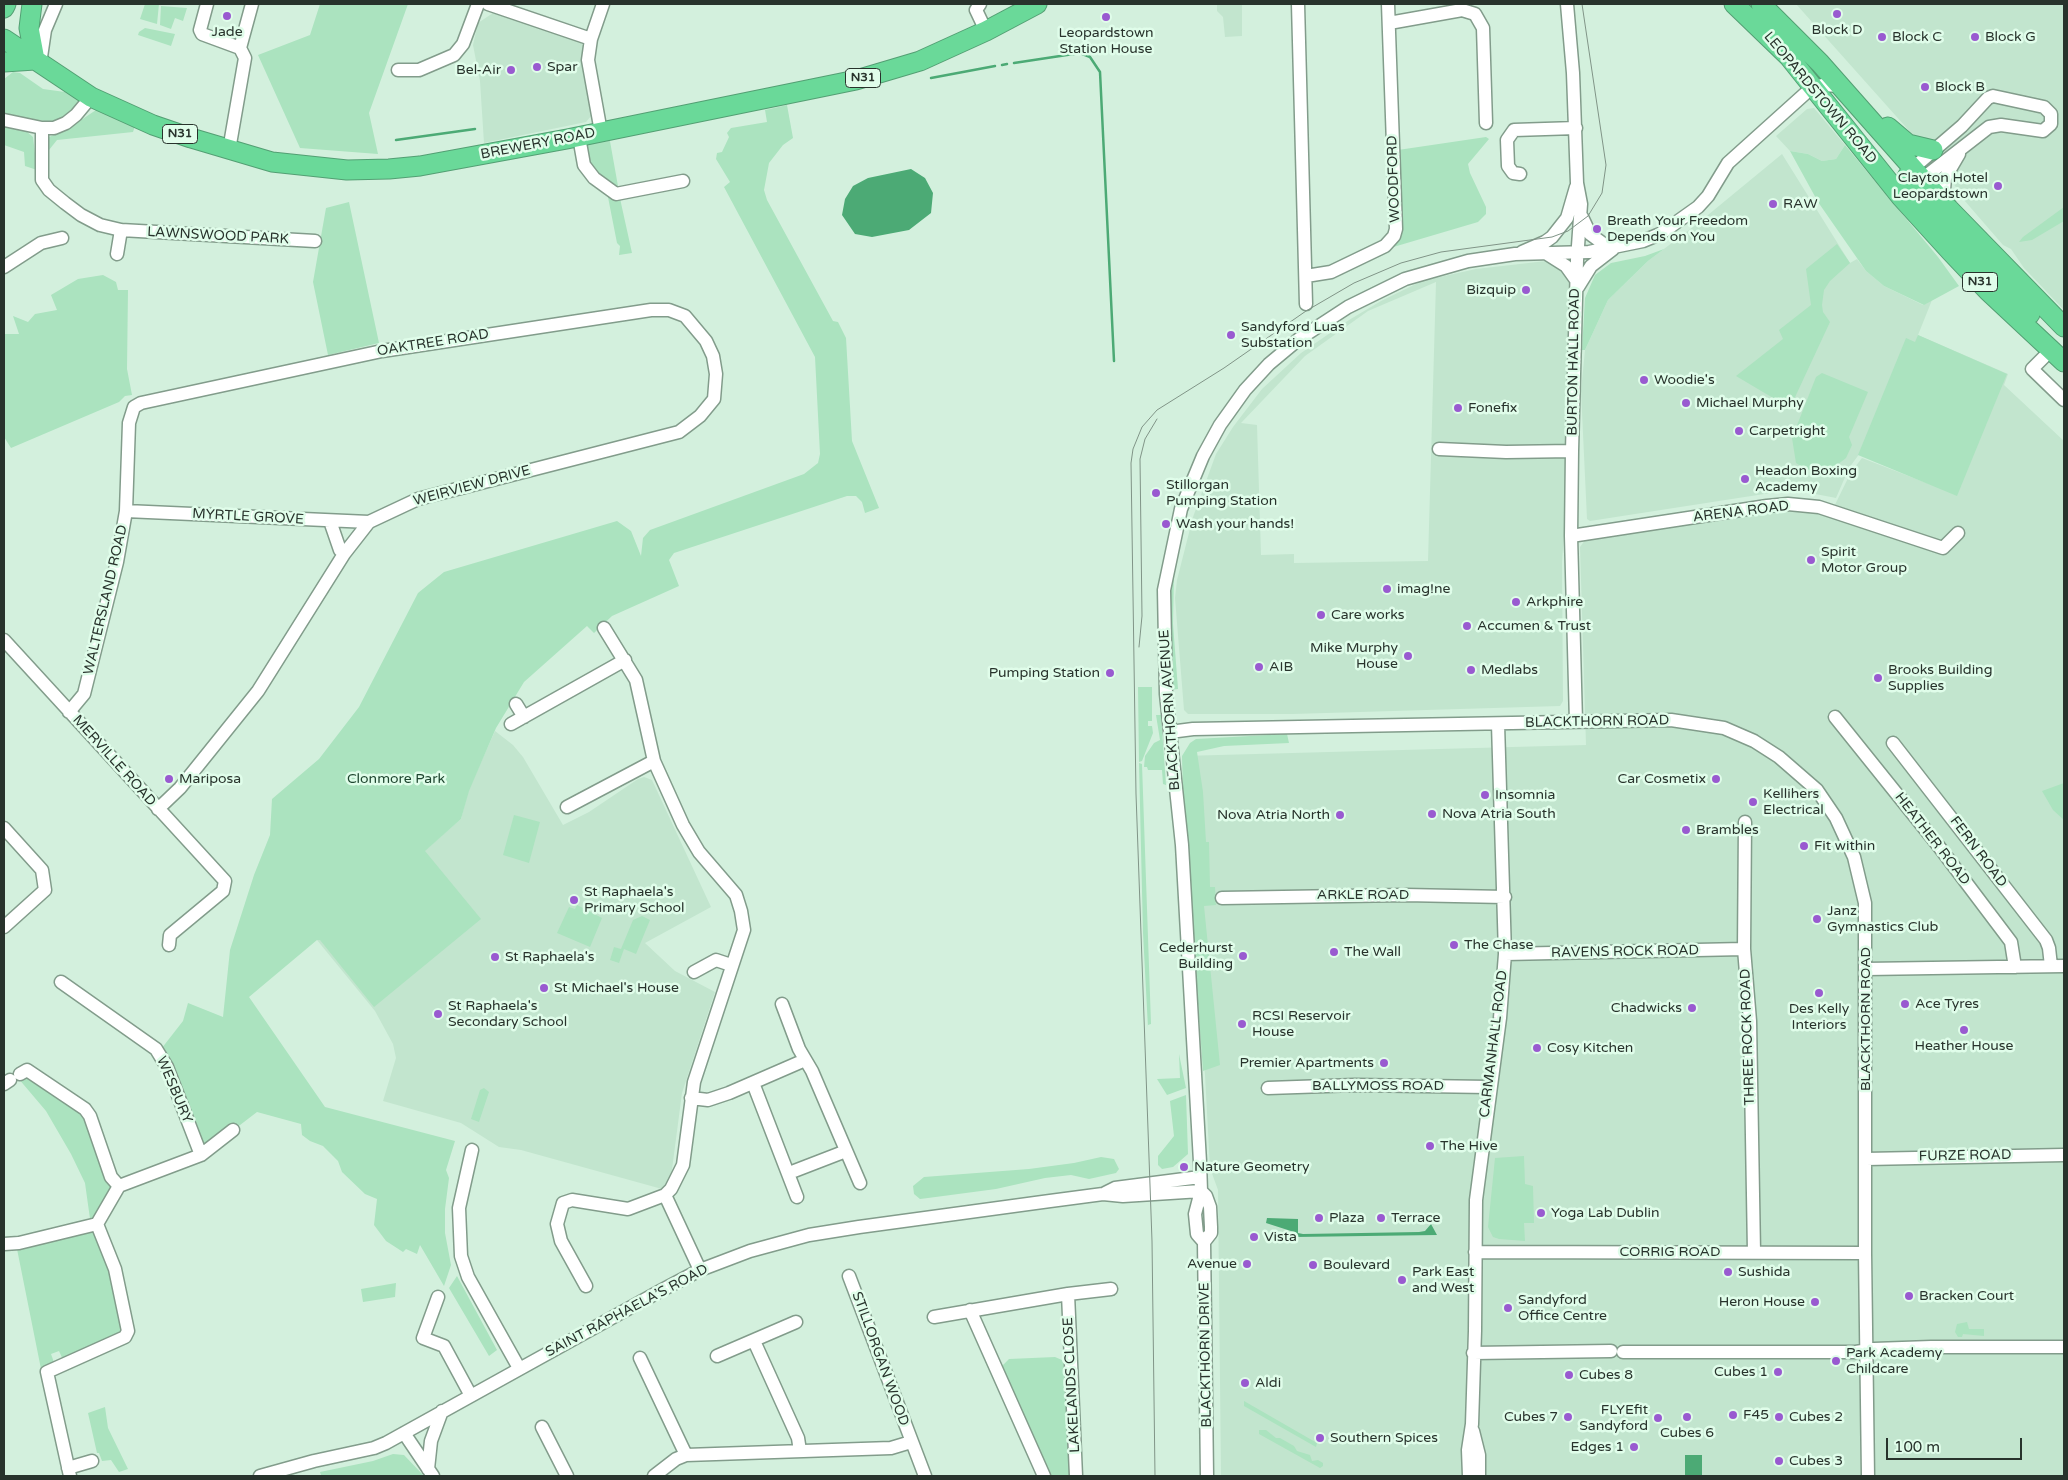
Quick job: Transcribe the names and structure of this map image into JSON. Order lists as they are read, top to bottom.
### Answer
{
  "streets": {
    "highway": ["N31", "LEOPARDSTOWN ROAD", "BREWERY ROAD"],
    "street": [
      "WOODFORD",
      "LAWNSWOOD PARK",
      "OAKTREE ROAD",
      "BURTON HALL ROAD",
      "WEIRVIEW DRIVE",
      "ARENA ROAD",
      "MYRTLE GROVE",
      "WALTERSLAND ROAD",
      "BLACKTHORN AVENUE",
      "BLACKTHORN ROAD",
      "MERVILLE ROAD",
      "HEATHER ROAD",
      "FERN ROAD",
      "ARKLE ROAD",
      "RAVENS ROCK ROAD",
      "THREE ROCK ROAD",
      "CARMANHALL ROAD",
      "BALLYMOSS ROAD",
      "WESBURY",
      "FURZE ROAD",
      "CORRIG ROAD",
      "SAINT RAPHAELA’S ROAD",
      "BLACKTHORN DRIVE",
      "STILLORGAN WOOD",
      "LAKELANDS CLOSE"
    ]
  },
  "crossings": [
    ["LEOPARDSTOWN ROAD", "BLACKTHORN AVENUE"],
    ["OAKTREE ROAD", "WEIRVIEW DRIVE"],
    ["OAKTREE ROAD", "WALTERSLAND ROAD"],
    ["BURTON HALL ROAD", "ARENA ROAD"],
    ["BURTON HALL ROAD", "BLACKTHORN AVENUE"],
    ["BURTON HALL ROAD", "BLACKTHORN ROAD"],
    ["WEIRVIEW DRIVE", "MYRTLE GROVE"],
    ["WEIRVIEW DRIVE", "MERVILLE ROAD"],
    ["MYRTLE GROVE", "WALTERSLAND ROAD"],
    ["WALTERSLAND ROAD", "MERVILLE ROAD"],
    ["BLACKTHORN AVENUE", "BLACKTHORN ROAD"],
    ["BLACKTHORN AVENUE", "SAINT RAPHAELA’S ROAD"],
    ["BLACKTHORN AVENUE", "BLACKTHORN DRIVE"],
    ["BLACKTHORN ROAD", "CARMANHALL ROAD"],
    ["BLACKTHORN ROAD", "FURZE ROAD"],
    ["BLACKTHORN ROAD", "CORRIG ROAD"],
    ["ARKLE ROAD", "CARMANHALL ROAD"],
    ["RAVENS ROCK ROAD", "THREE ROCK ROAD"],
    ["RAVENS ROCK ROAD", "CARMANHALL ROAD"],
    ["THREE ROCK ROAD", "CORRIG ROAD"],
    ["CARMANHALL ROAD", "BALLYMOSS ROAD"],
    ["CARMANHALL ROAD", "CORRIG ROAD"],
    ["SAINT RAPHAELA’S ROAD", "BLACKTHORN DRIVE"]
  ],
  "parks": ["Clonmore Park"],
  "places": [
    "Block D",
    "Jade",
    "Leopardstown Station House",
    "Block C",
    "Block G",
    "Spar",
    "Bel-Air",
    "Block B",
    "Clayton Hotel Leopardstown",
    "RAW",
    "Breath Your Freedom Depends on You",
    "Bizquip",
    "Sandyford Luas Substation",
    "Woodie's",
    "Michael Murphy",
    "Fonefix",
    "Carpetright",
    "Headon Boxing Academy",
    "Stillorgan Pumping Station",
    "Wash your hands!",
    "Spirit Motor Group",
    "imag!ne",
    "Arkphire",
    "Care works",
    "Accumen & Trust",
    "Mike Murphy House",
    "AIB",
    "Medlabs",
    "Pumping Station",
    "Brooks Building Supplies",
    "Mariposa",
    "Car Cosmetix",
    "Insomnia",
    "Kellihers Electrical",
    "Nova Atria South",
    "Nova Atria North",
    "Brambles",
    "Fit within",
    "St Raphaela's Primary School",
    "Janz Gymnastics Club",
    "The Chase",
    "The Wall",
    "Cederhurst Building",
    "St Raphaela's",
    "St Michael's House",
    "Des Kelly Interiors",
    "Ace Tyres",
    "Chadwicks",
    "St Raphaela's Secondary School",
    "RCSI Reservoir House",
    "Heather House",
    "Cosy Kitchen",
    "Premier Apartments",
    "The Hive",
    "Nature Geometry",
    "Yoga Lab Dublin",
    "Plaza",
    "Terrace",
    "Vista",
    "Avenue",
    "Boulevard",
    "Sushida",
    "Park East and West",
    "Bracken Court",
    "Heron House",
    "Sandyford Office Centre",
    "Park Academy Childcare",
    "Cubes 1",
    "Cubes 8",
    "Aldi",
    "F45",
    "Cubes 7",
    "Cubes 6",
    "Cubes 2",
    "FLYEfit Sandyford",
    "Southern Spices",
    "Edges 1",
    "Cubes 3"
  ],
  "scale_bar": "100 m"
}
